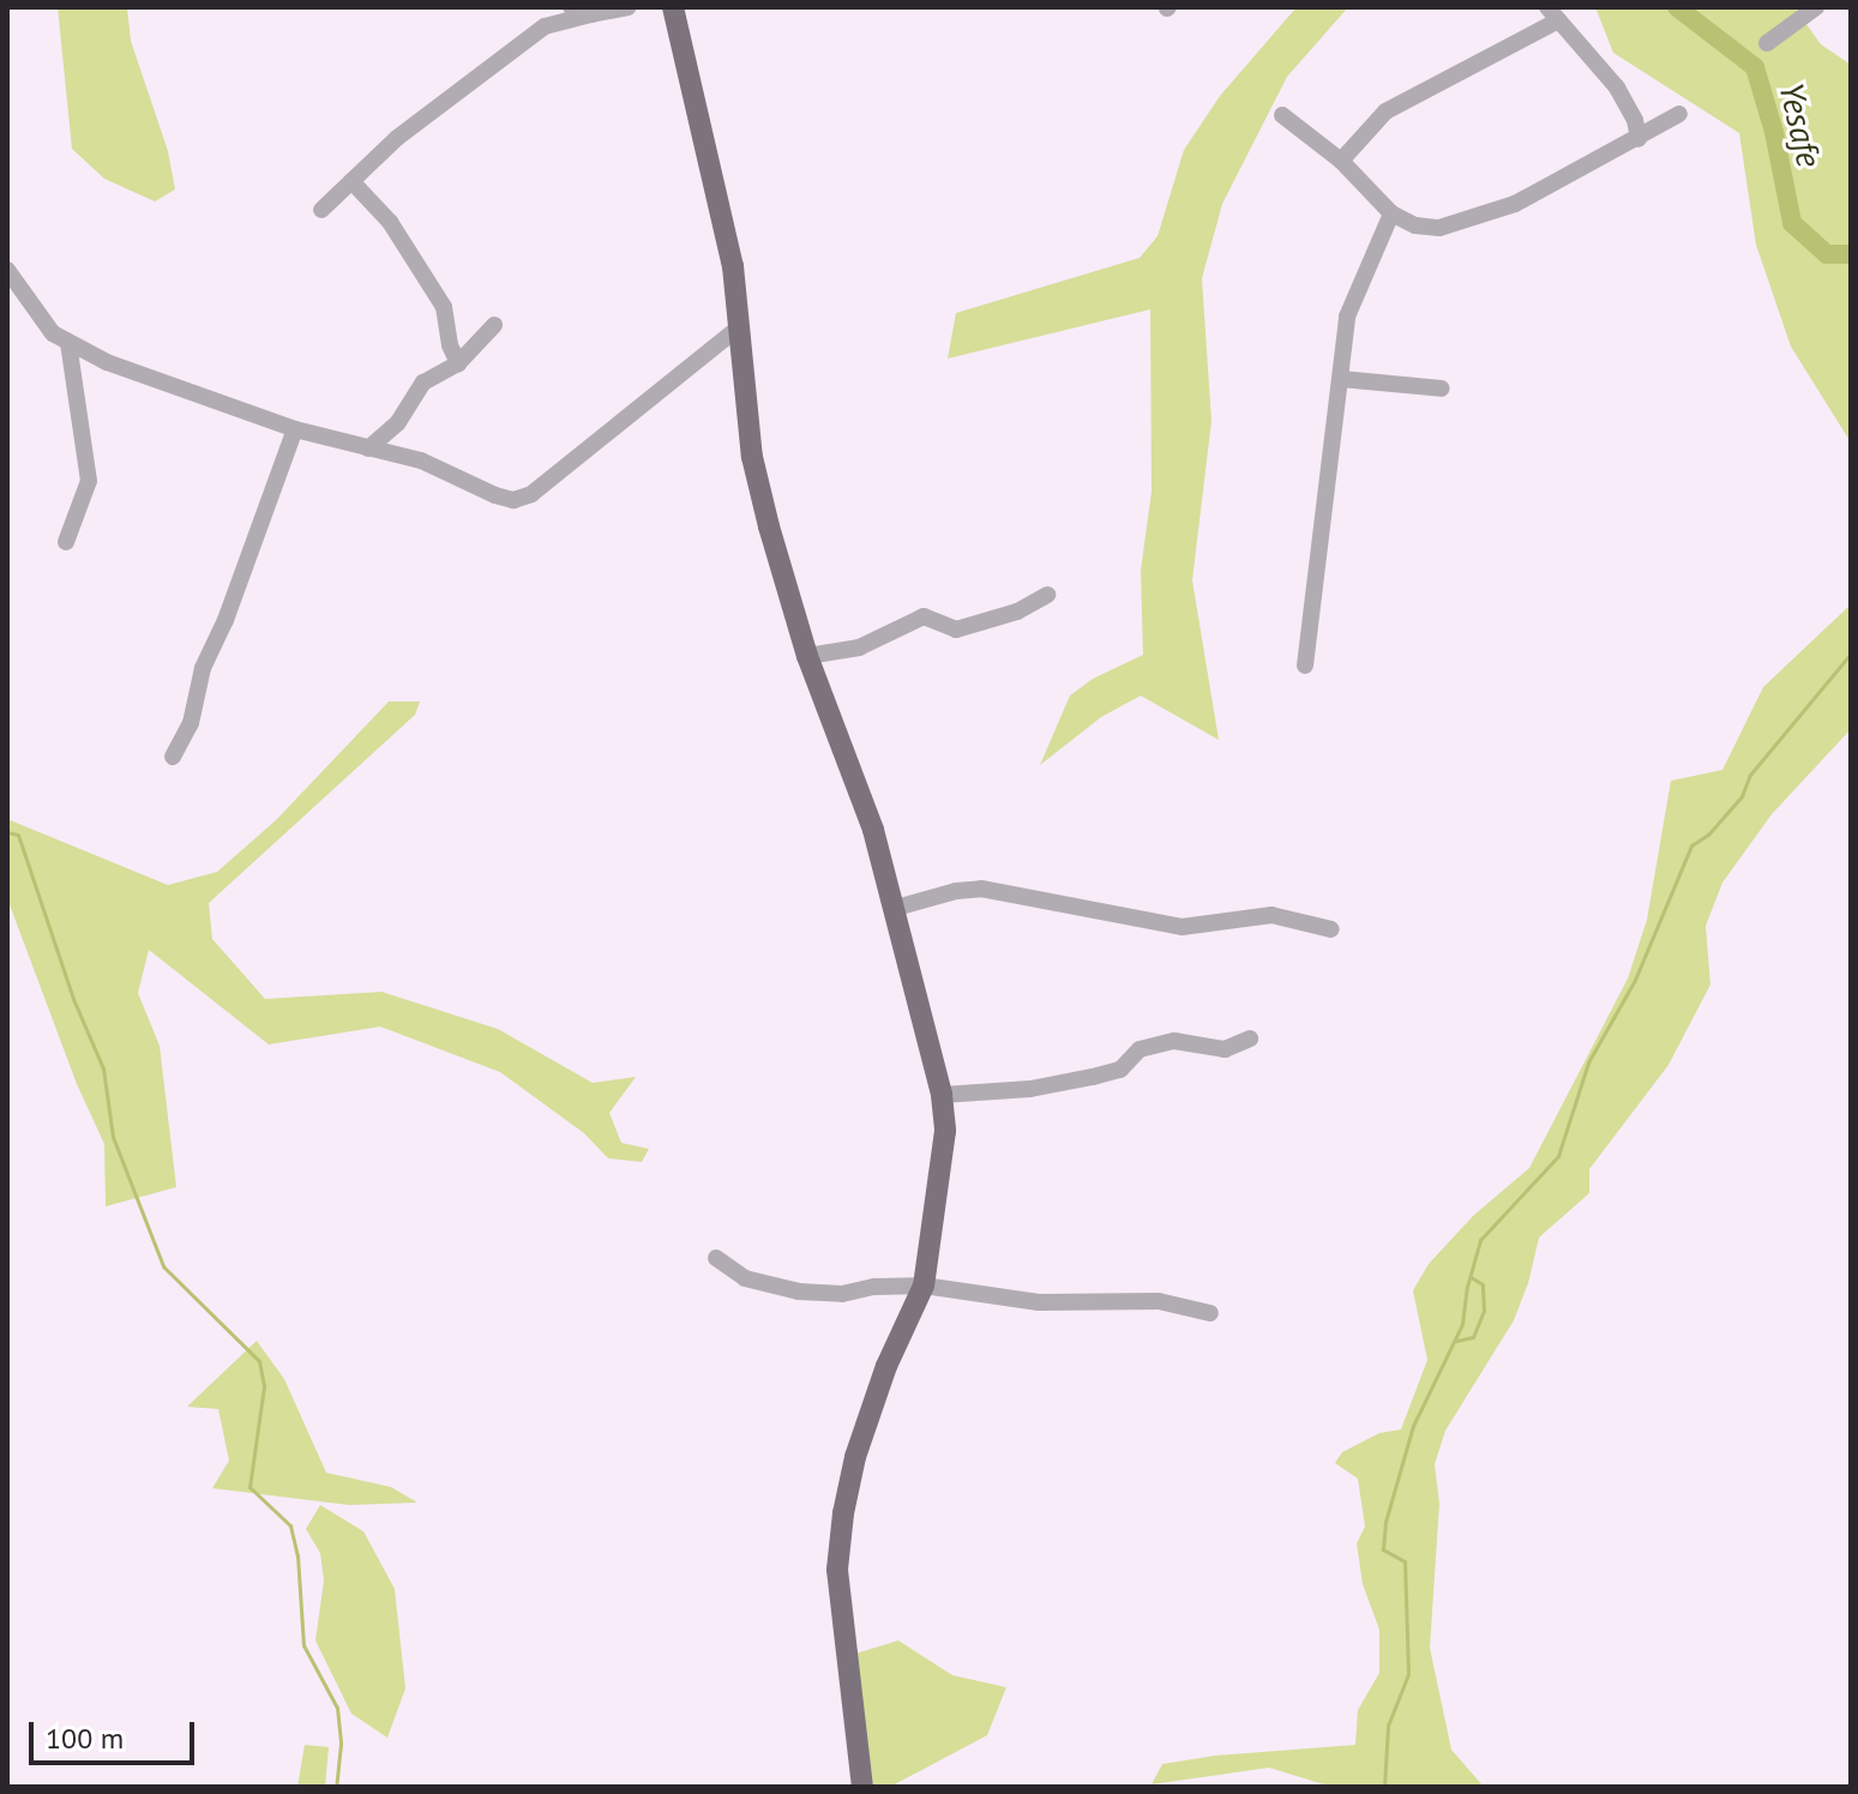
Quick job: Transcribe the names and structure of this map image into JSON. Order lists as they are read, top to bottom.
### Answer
{
  "water": ["Yesafe"],
  "scale_bar": "100 m"
}
